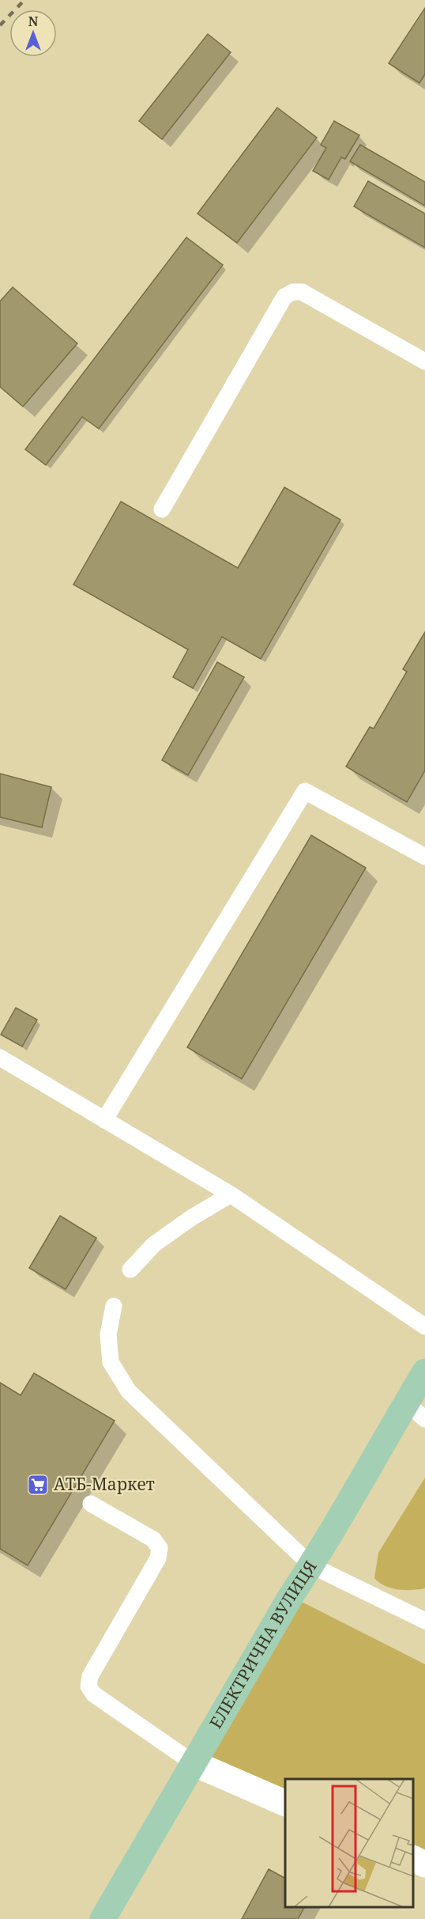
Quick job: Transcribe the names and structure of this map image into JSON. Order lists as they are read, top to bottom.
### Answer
{
  "streets": {
    "main road": ["ЕЛЕКТРИЧНА ВУЛИЦЯ"]
  },
  "places": {
    "supermarket": ["АТБ-Маркет"]
  },
  "north": "top"
}
